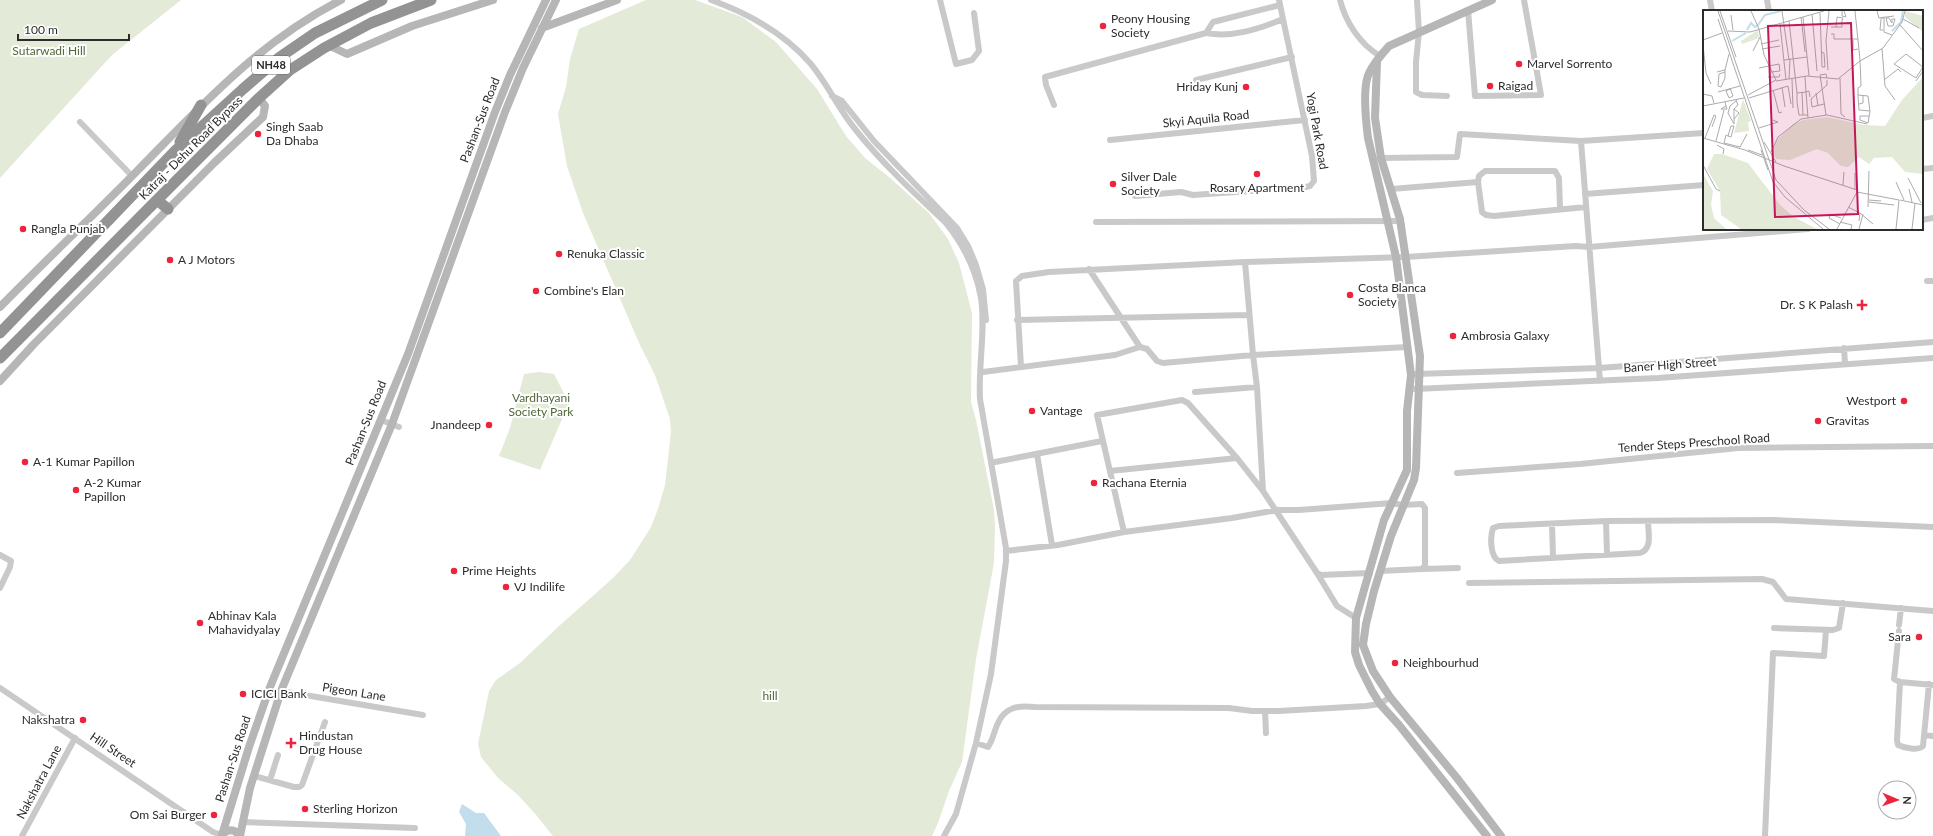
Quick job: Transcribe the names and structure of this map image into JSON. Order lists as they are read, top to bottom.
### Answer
{
  "streets": {
    "highway": ["NH48", "Katraj - Dehu Road Bypass"],
    "street": [
      "Skyi Aquila Road",
      "Pashan-Sus Road",
      "Yogi Park Road",
      "Baner High Street",
      "Tender Steps Preschool Road",
      "Pigeon Lane",
      "Hill Street",
      "Nakshatra Lane"
    ]
  },
  "crossings": [
    ["Skyi Aquila Road", "Yogi Park Road"],
    ["Pashan-Sus Road", "Pigeon Lane"],
    ["Pashan-Sus Road", "Hill Street"],
    ["Hill Street", "Nakshatra Lane"]
  ],
  "parks": ["Sutarwadi Hill", "Vardhayani Society Park", "hill"],
  "places": {
    "other": [
      "Peony Housing Society",
      "Marvel Sorrento",
      "Raigad",
      "Hriday Kunj",
      "Singh Saab Da Dhaba",
      "Rosary Apartment",
      "Silver Dale Society",
      "Rangla Punjab",
      "Renuka Classic",
      "A J Motors",
      "Combine's Elan",
      "Costa Blanca Society",
      "Ambrosia Galaxy",
      "Westport",
      "Vantage",
      "Gravitas",
      "Jnandeep",
      "A-1 Kumar Papillon",
      "Rachana Eternia",
      "A-2 Kumar Papillon",
      "Prime Heights",
      "VJ Indilife",
      "Abhinav Kala Mahavidyalay",
      "Sara",
      "Neighbourhud",
      "ICICI Bank",
      "Nakshatra",
      "Sterling Horizon",
      "Om Sai Burger"
    ],
    "health": ["Dr. S K Palash", "Hindustan Drug House"]
  },
  "scale_bar": "100 m",
  "north": "right"
}
